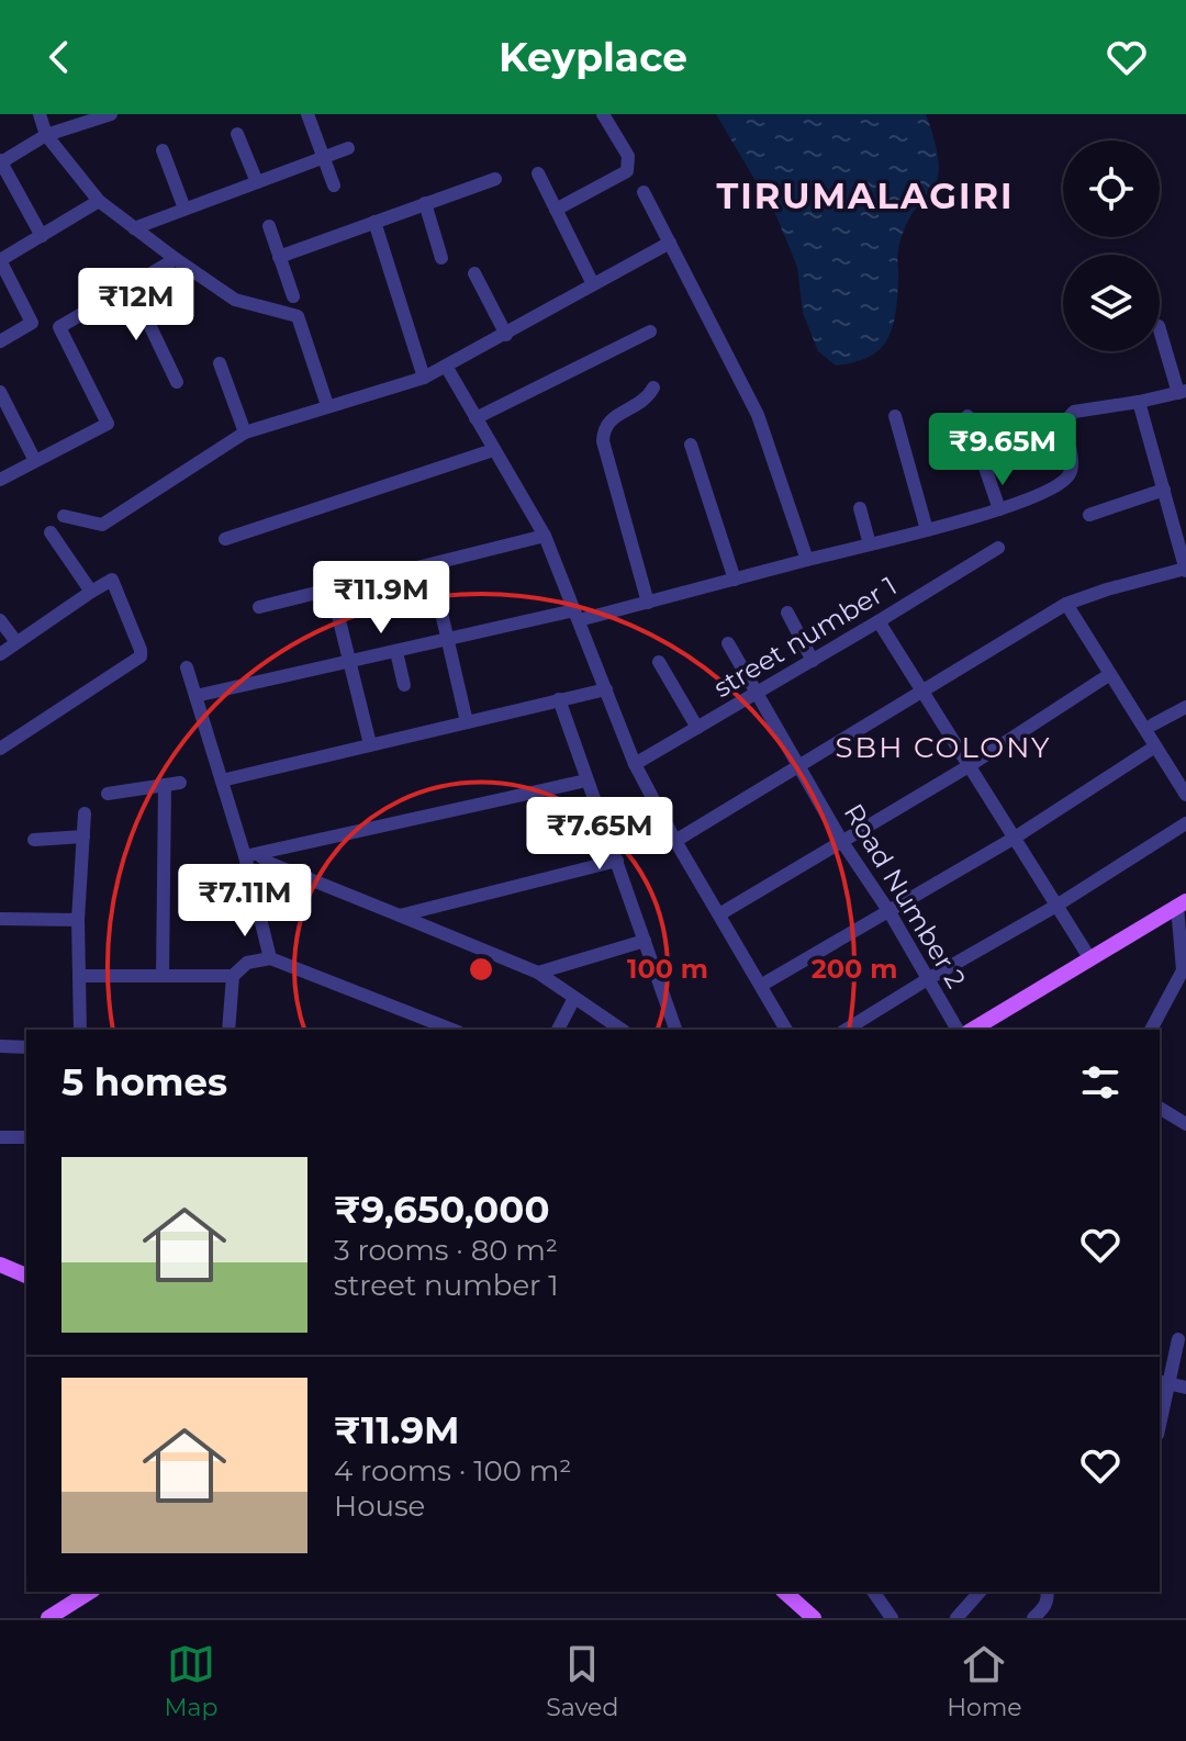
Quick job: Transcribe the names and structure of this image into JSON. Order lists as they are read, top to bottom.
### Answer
{
  "streets": {
    "street": ["street number 1", "Road Number 2"]
  },
  "crossings": [
    ["street number 1", "Road Number 2"]
  ],
  "districts": ["TIRUMALAGIRI", "SBH COLONY"],
  "page": {
    "header": "Keyplace",
    "price": [
      "₹12M",
      "₹9.65M",
      "₹11.9M",
      "₹7.65M",
      "₹7.11M"
    ],
    "heading": "5 homes",
    "list": [
      {
        "name": "₹9,650,000",
        "note": "3 rooms · 80 m² · street number 1"
      },
      {
        "name": "₹11.9M",
        "note": "4 rooms · 100 m² · House"
      }
    ],
    "tabs": ["Map", "Saved", "Home"]
  },
  "rings": ["100 m", "200 m"]
}
